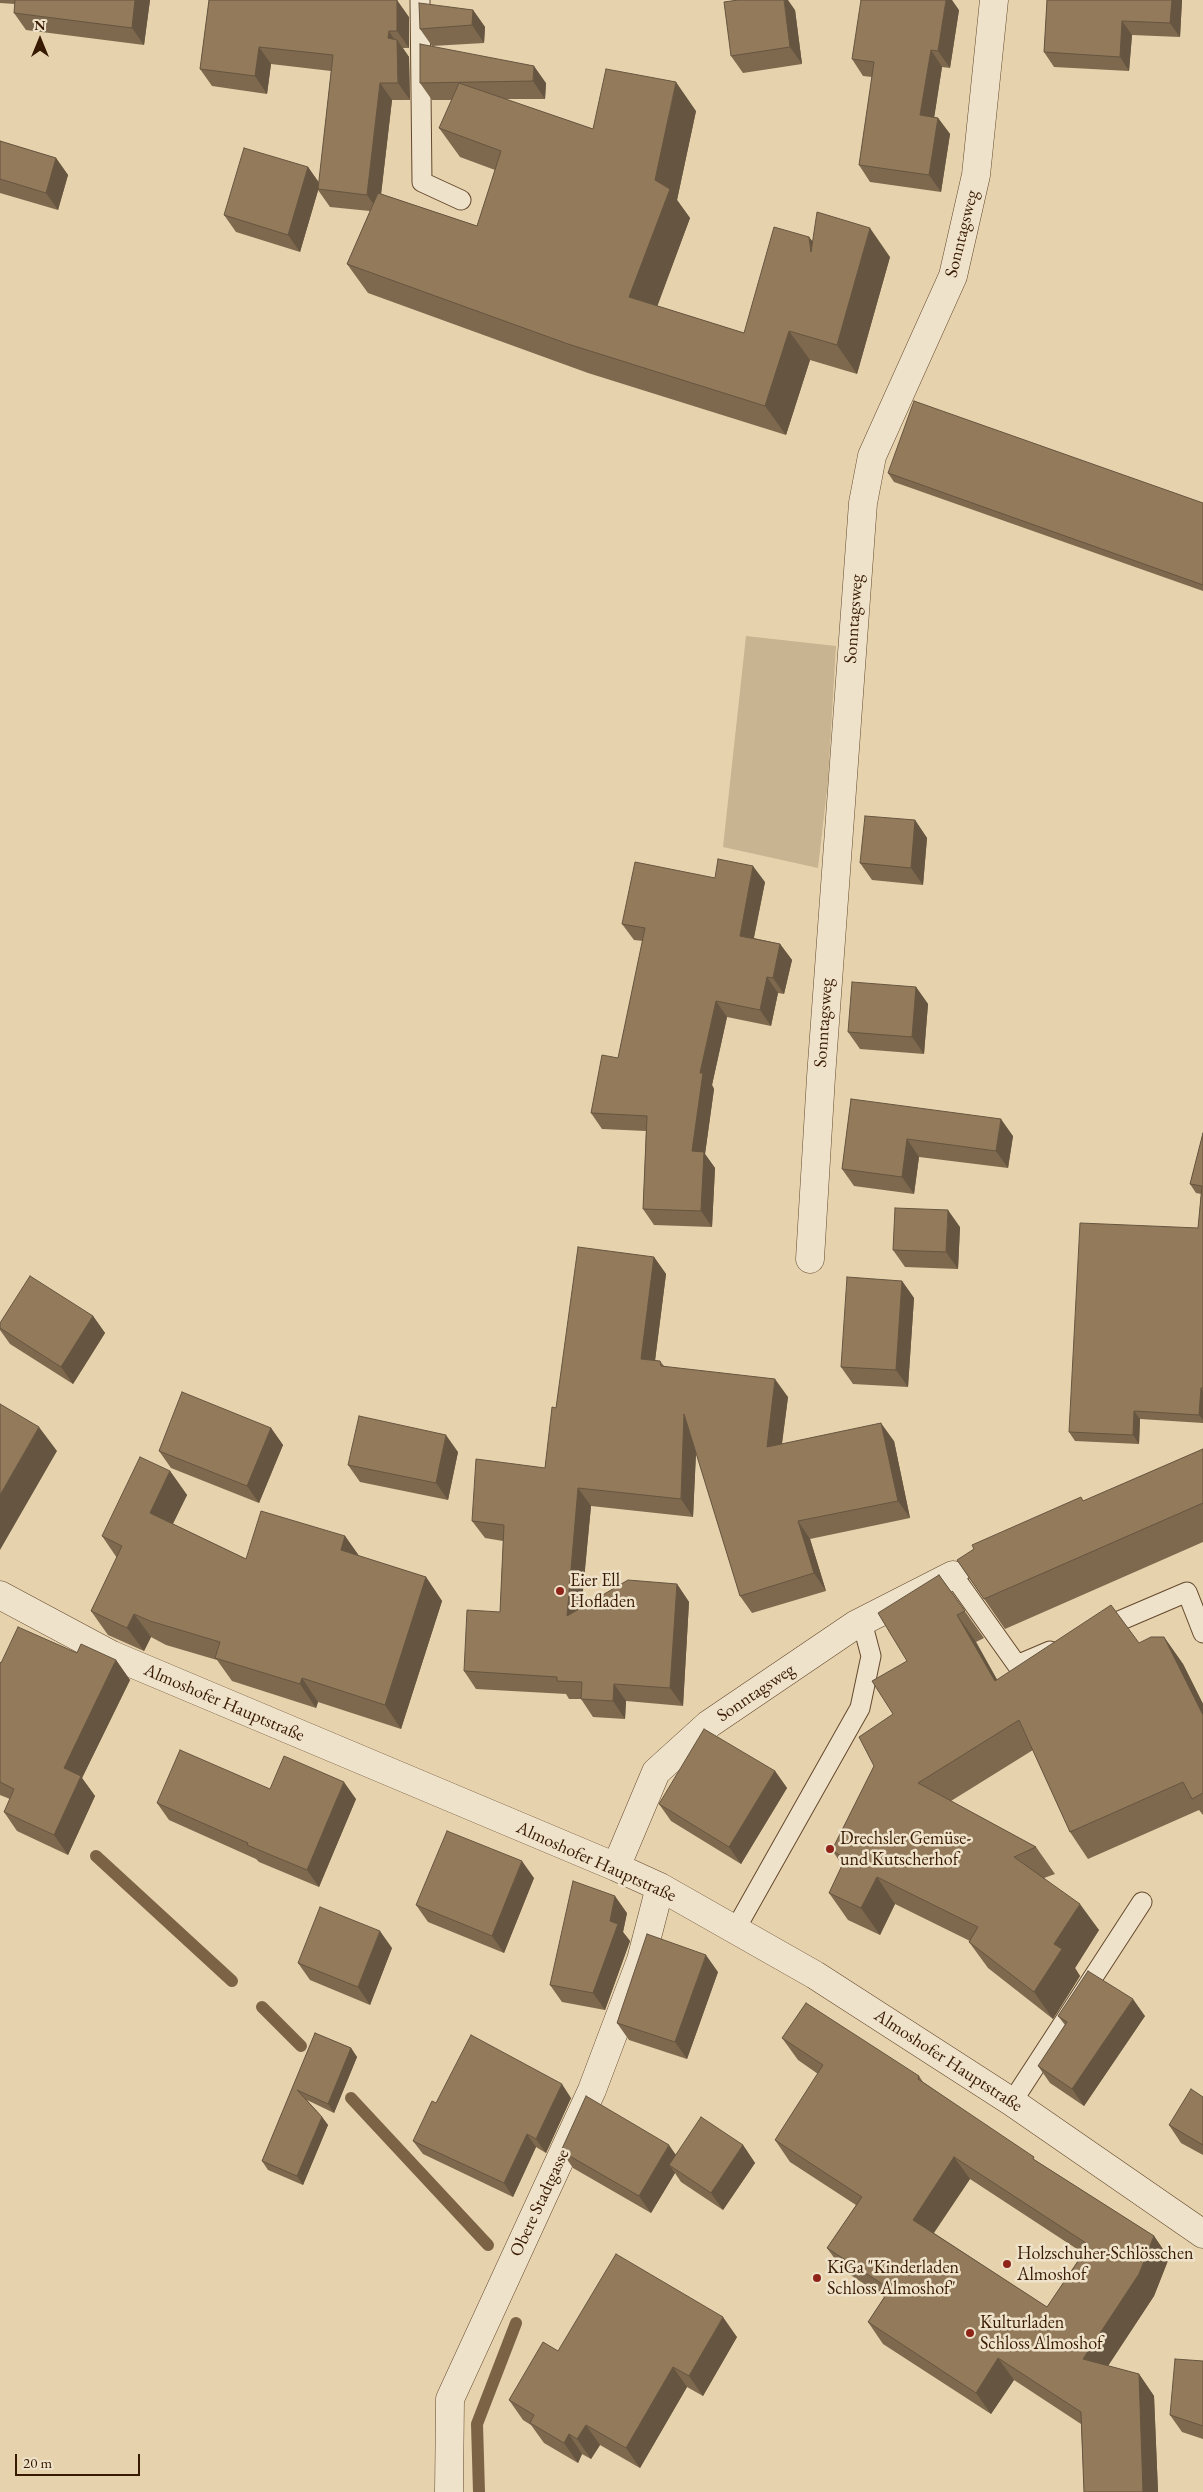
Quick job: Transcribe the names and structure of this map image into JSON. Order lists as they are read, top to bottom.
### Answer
{
  "streets": {
    "street": ["Sonntagsweg", "Almoshofer Hauptstraße", "Obere Stadtgasse"]
  },
  "crossings": [
    ["Sonntagsweg", "Almoshofer Hauptstraße"],
    ["Almoshofer Hauptstraße", "Obere Stadtgasse"]
  ],
  "places": [
    "Eier Ell Hofladen",
    "Drechsler Gemüse- und Kutscherhof",
    "Holzschuher-Schlösschen Almoshof",
    "KiGa \"Kinderladen Schloss Almoshof\"",
    "Kulturladen Schloss Almoshof"
  ],
  "scale_bar": "20 m",
  "north": "top"
}
